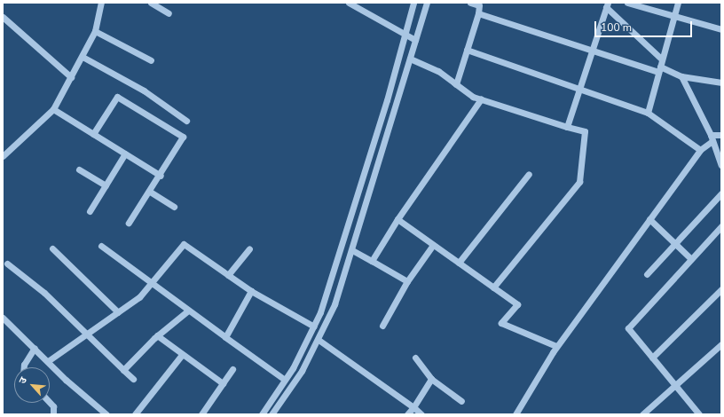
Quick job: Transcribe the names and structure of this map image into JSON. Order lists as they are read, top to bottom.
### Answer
{
  "scale_bar": "100 m",
  "north": "top left"
}
